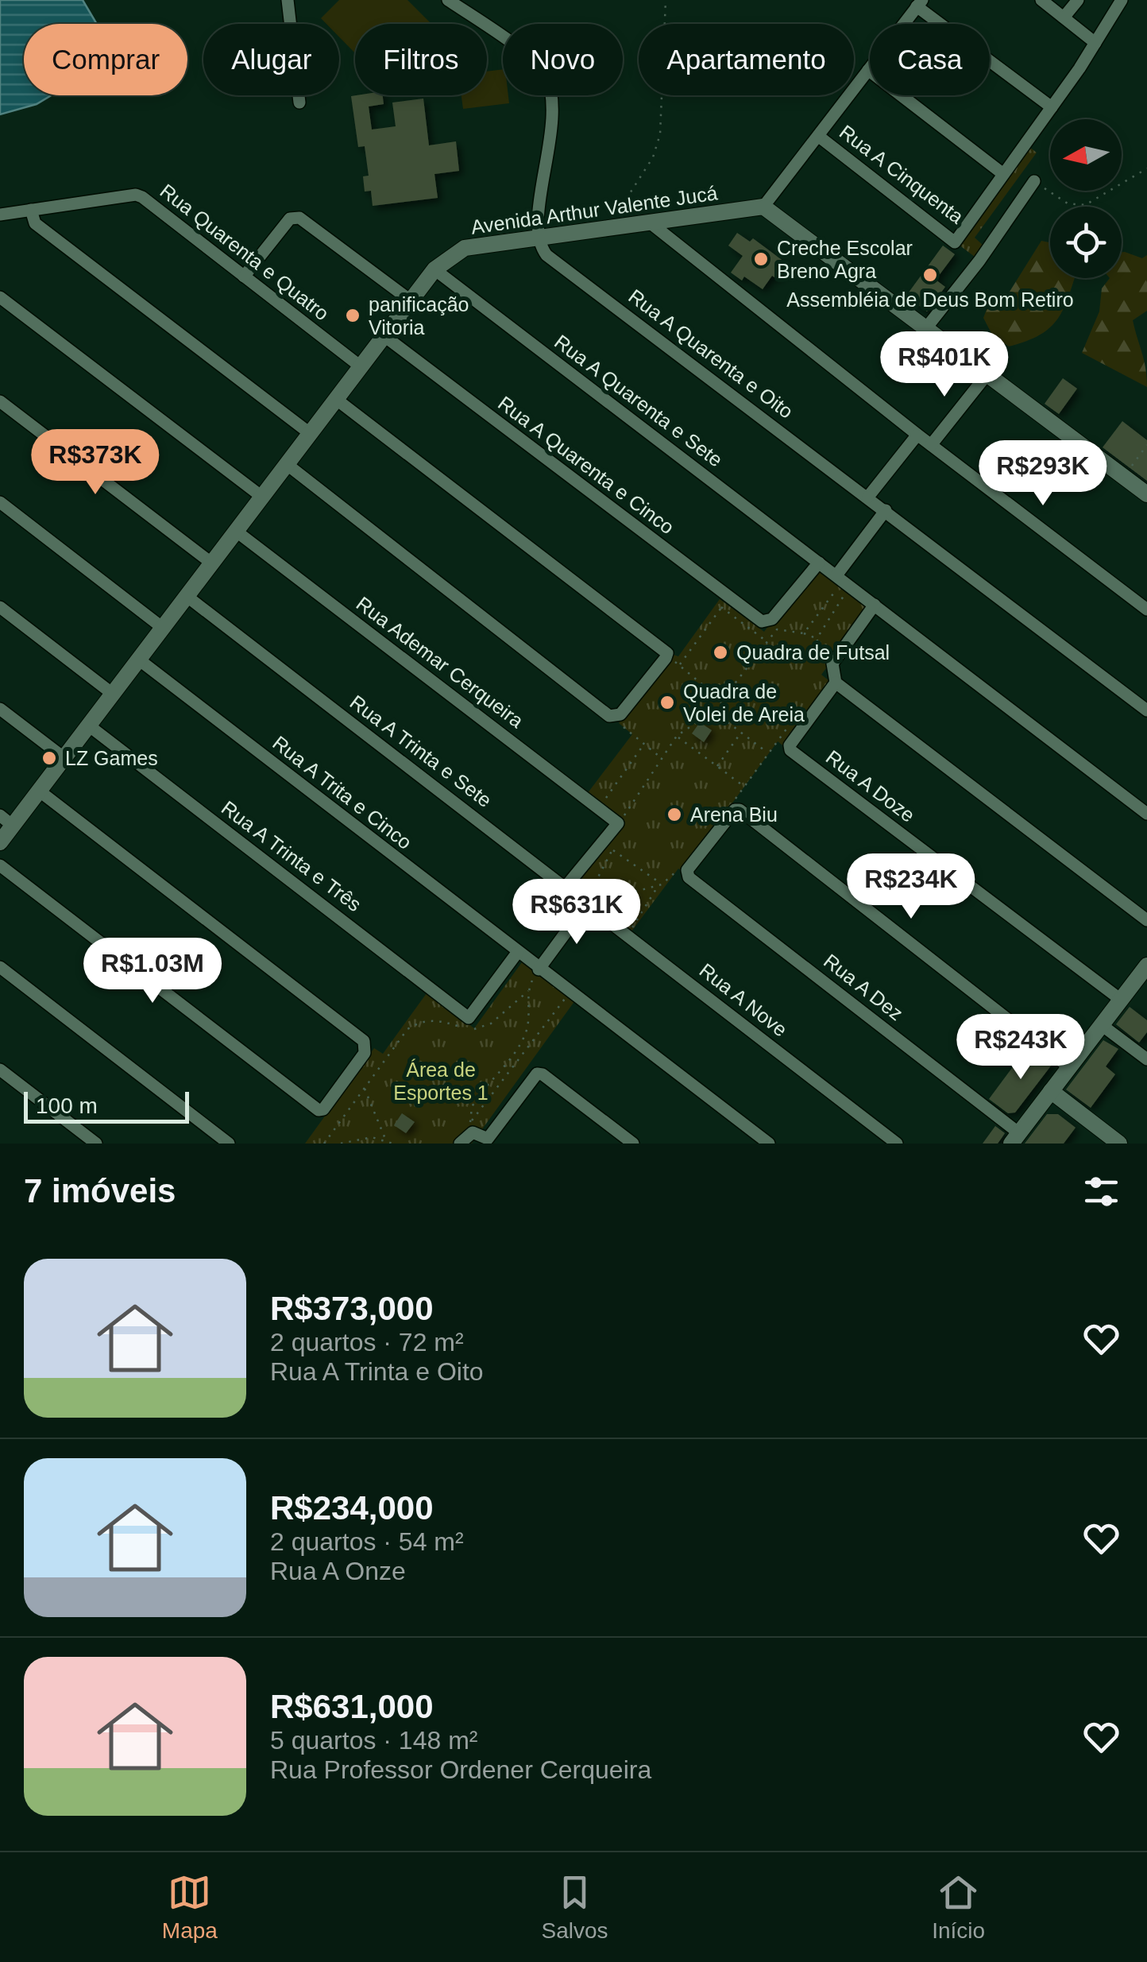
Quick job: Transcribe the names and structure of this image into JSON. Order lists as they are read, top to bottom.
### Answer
{
  "streets": {
    "street": [
      "Rua A Cinquenta",
      "Avenida Arthur Valente Jucá",
      "Rua Quarenta e Quatro",
      "Rua A Quarenta e Oito",
      "Rua A Quarenta e Sete",
      "Rua A Quarenta e Cinco",
      "Rua Ademar Cerqueira",
      "Rua A Trinta e Sete",
      "Rua A Doze",
      "Rua A Trita e Cinco",
      "Rua A Trinta e Três",
      "Rua A Dez",
      "Rua A Nove"
    ]
  },
  "crossings": [
    ["Avenida Arthur Valente Jucá", "Rua Quarenta e Quatro"],
    ["Avenida Arthur Valente Jucá", "Rua A Quarenta e Oito"],
    ["Avenida Arthur Valente Jucá", "Rua A Quarenta e Sete"],
    ["Avenida Arthur Valente Jucá", "Rua A Quarenta e Cinco"],
    ["Avenida Arthur Valente Jucá", "Rua Ademar Cerqueira"],
    ["Avenida Arthur Valente Jucá", "Rua A Trinta e Sete"],
    ["Avenida Arthur Valente Jucá", "Rua A Trita e Cinco"],
    ["Avenida Arthur Valente Jucá", "Rua A Trinta e Três"],
    ["Rua A Quarenta e Sete", "Rua A Quarenta e Cinco"],
    ["Rua A Trinta e Sete", "Rua A Nove"],
    ["Rua A Trita e Cinco", "Rua A Trinta e Três"]
  ],
  "parks": ["Área de Esportes 1"],
  "places": [
    "Creche Escolar Breno Agra",
    "Assembléia de Deus Bom Retiro",
    "panificação Vitoria",
    "Quadra de Futsal",
    "Quadra de Volei de Areia",
    "LZ Games",
    "Arena Biu"
  ],
  "scale_bar": "100 m",
  "north": "left",
  "page": {
    "chip": [
      "Comprar",
      "Alugar",
      "Filtros",
      "Novo",
      "Apartamento",
      "Casa"
    ],
    "price": [
      "R$401K",
      "R$373K",
      "R$293K",
      "R$234K",
      "R$631K",
      "R$1.03M",
      "R$243K"
    ],
    "scale": "100 m",
    "heading": "7 imóveis",
    "list": [
      {
        "name": "R$373,000",
        "note": "2 quartos · 72 m² · Rua A Trinta e Oito"
      },
      {
        "name": "R$234,000",
        "note": "2 quartos · 54 m² · Rua A Onze"
      },
      {
        "name": "R$631,000",
        "note": "5 quartos · 148 m² · Rua Professor Ordener Cerqueira"
      }
    ],
    "tabs": ["Mapa", "Salvos", "Início"]
  }
}
